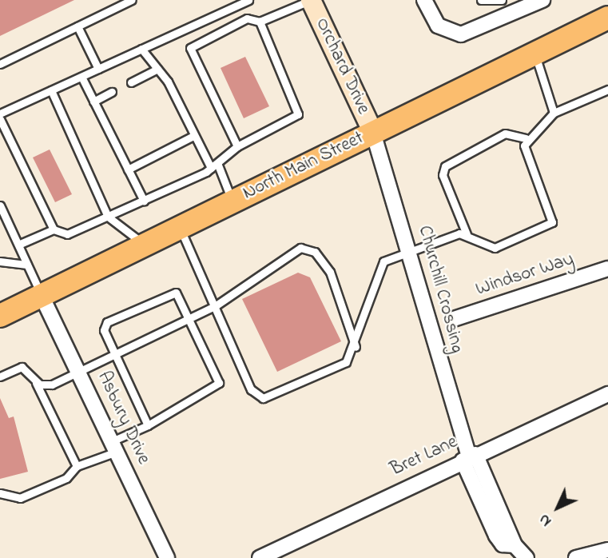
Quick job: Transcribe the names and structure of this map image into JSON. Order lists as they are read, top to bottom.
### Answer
{
  "streets": {
    "main road": ["North Main Street"],
    "street": [
      "Orchard Drive",
      "Windsor Way",
      "Churchill Crossing",
      "Asbury Drive",
      "Bret Lane"
    ]
  },
  "crossings": [
    ["Orchard Drive", "North Main Street"],
    ["Orchard Drive", "Churchill Crossing"],
    ["North Main Street", "Churchill Crossing"],
    ["North Main Street", "Asbury Drive"],
    ["Churchill Crossing", "Bret Lane"]
  ],
  "north": "bottom left"
}
